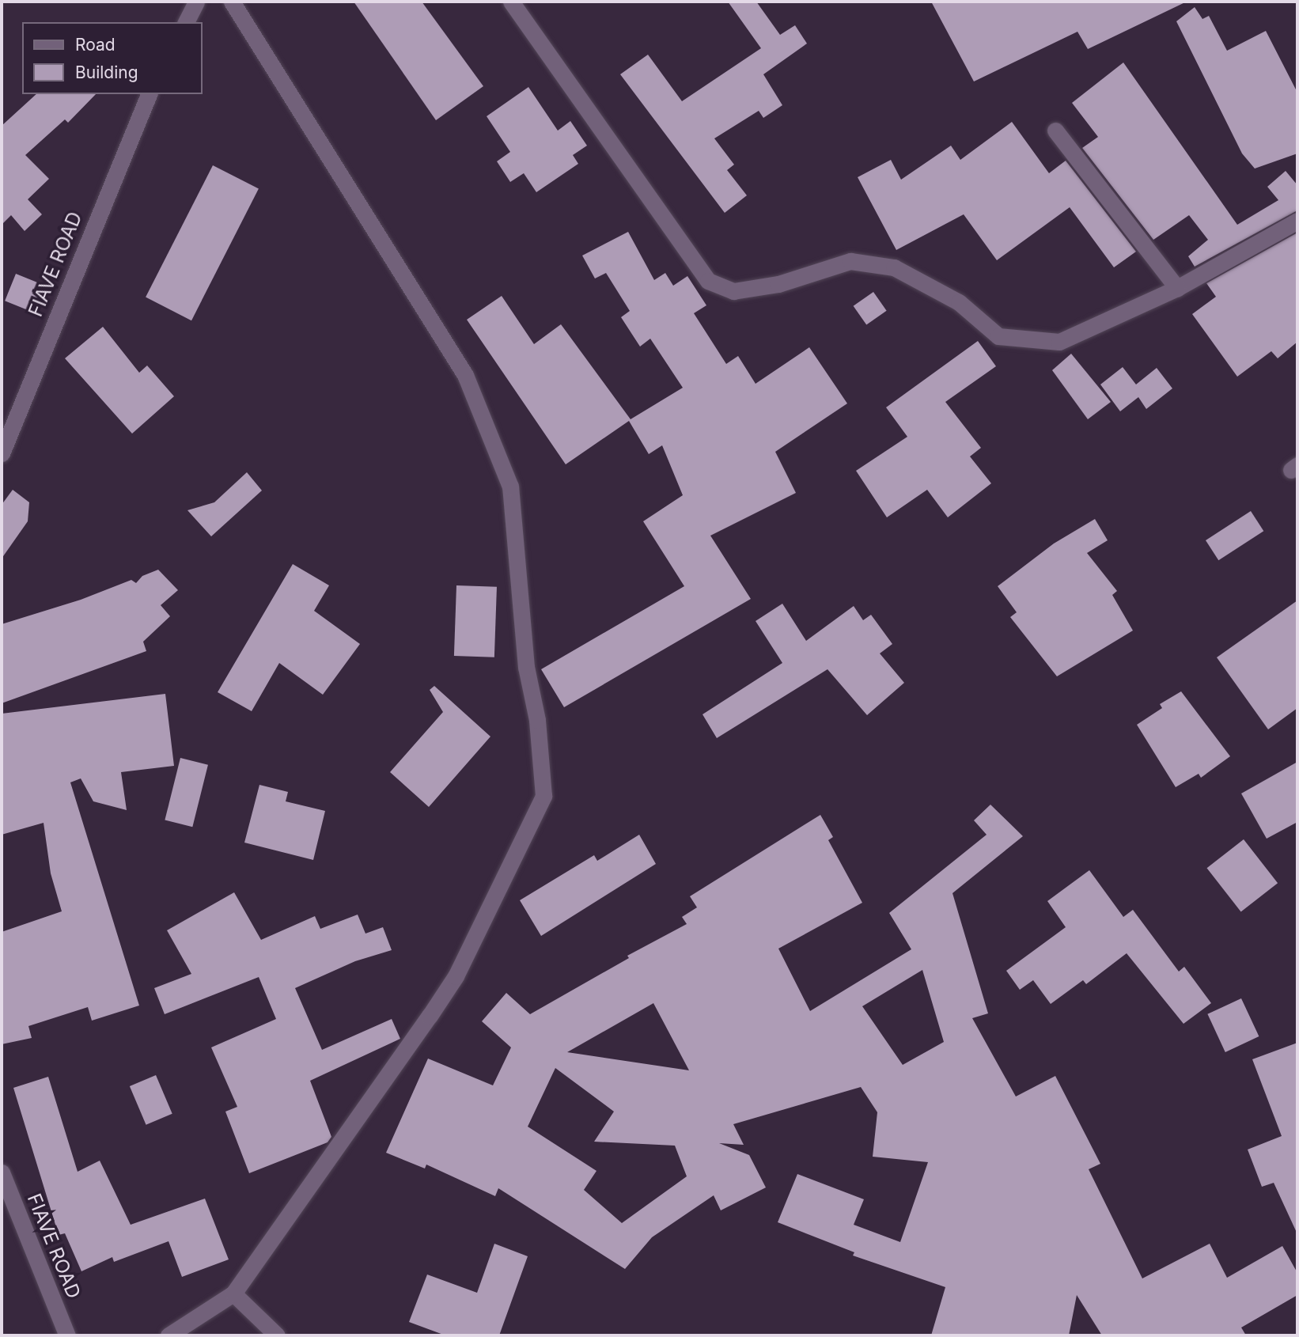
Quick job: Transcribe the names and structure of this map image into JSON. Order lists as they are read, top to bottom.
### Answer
{
  "streets": {
    "street": ["FIAVE ROAD"]
  },
  "legend": ["Road", "Building"]
}
